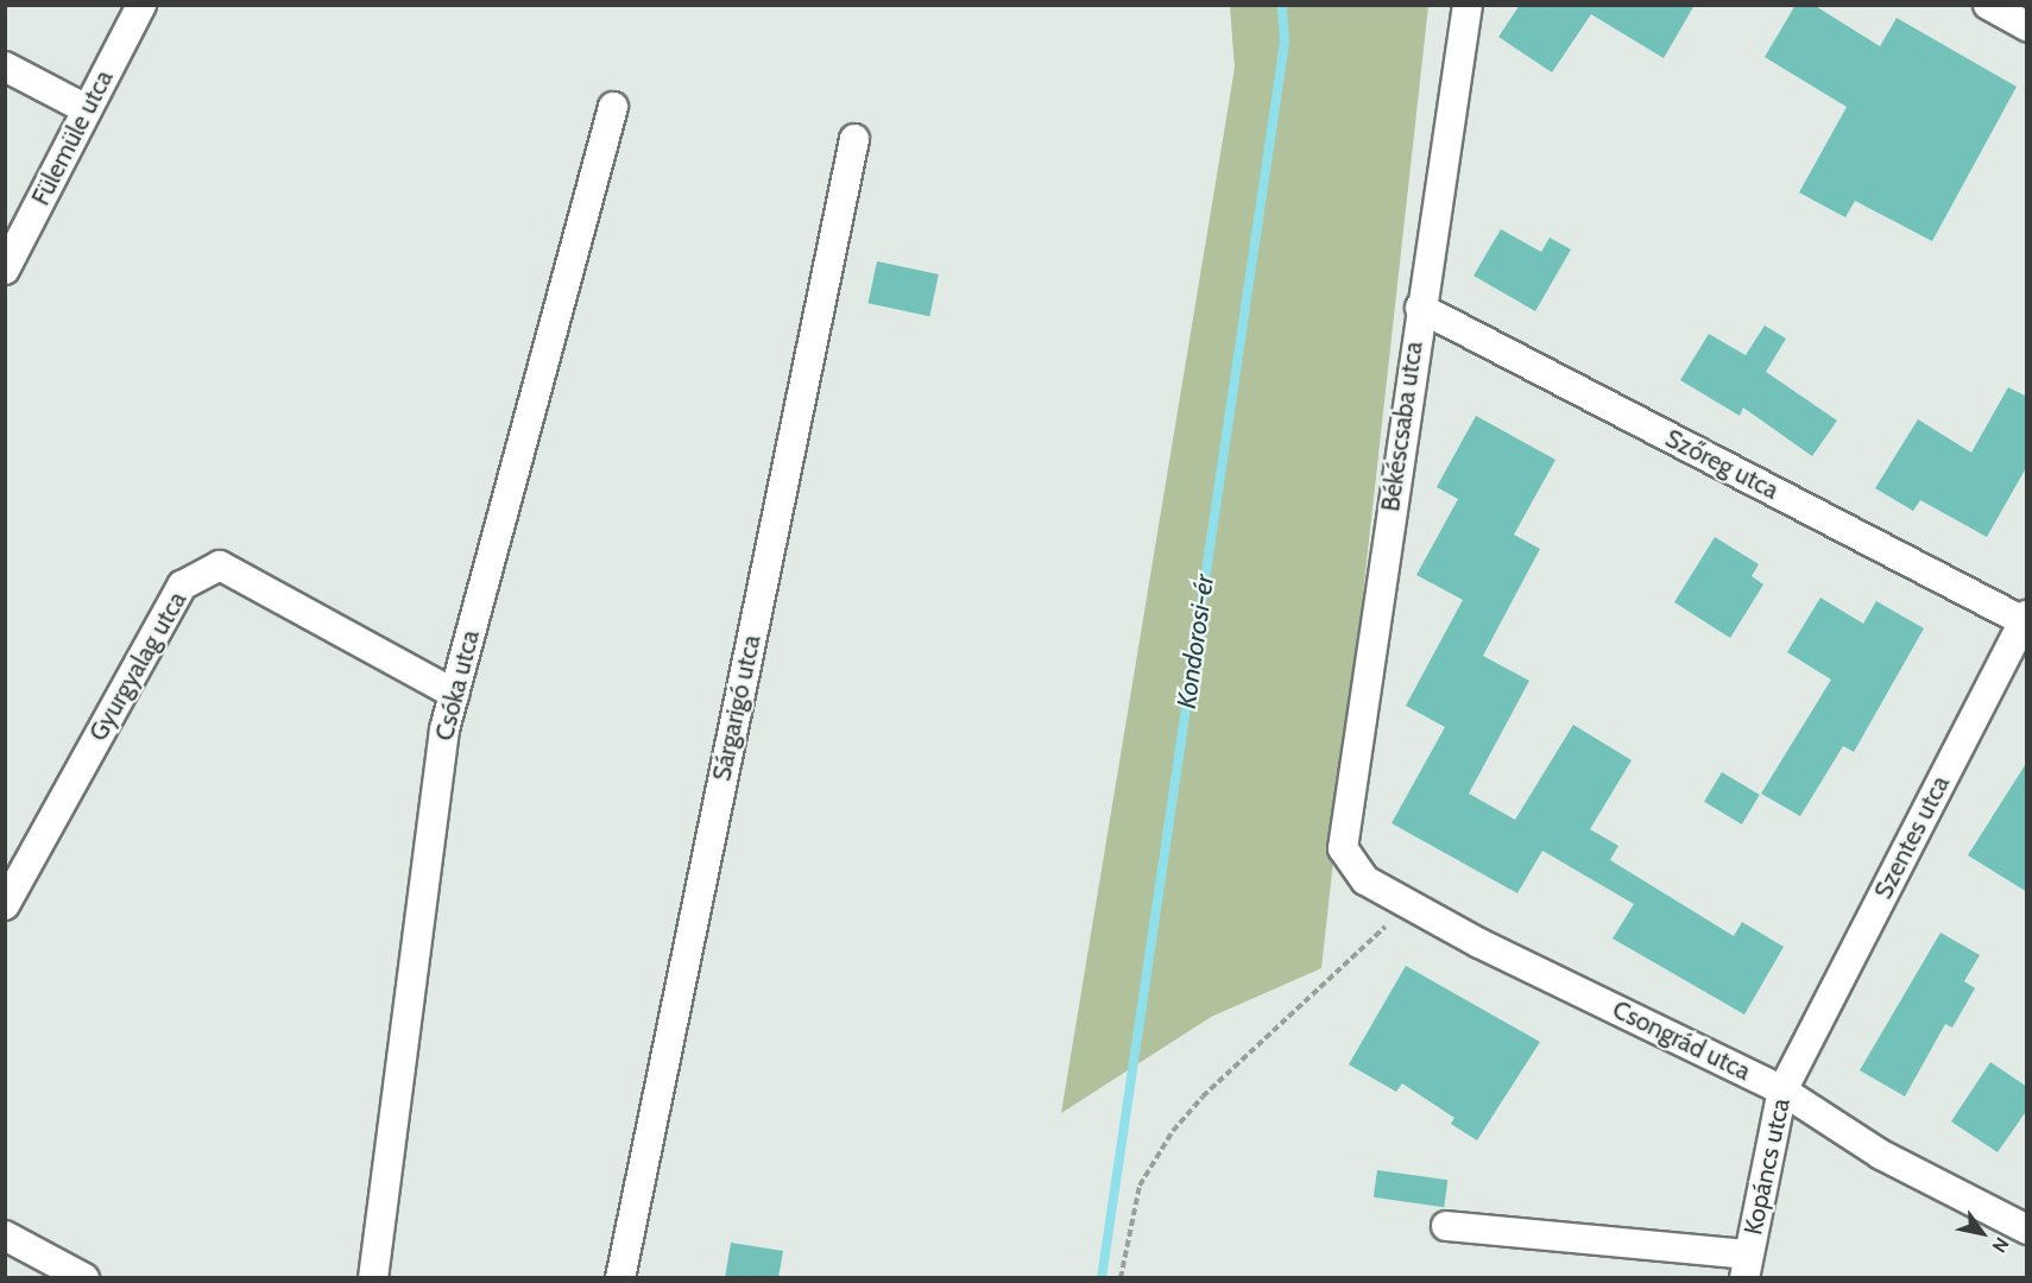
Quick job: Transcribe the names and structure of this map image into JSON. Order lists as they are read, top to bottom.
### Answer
{
  "streets": {
    "street": [
      "Fülemüle utca",
      "Békéscsaba utca",
      "Szőreg utca",
      "Gyurgyalag utca",
      "Csóka utca",
      "Sárgarigó utca",
      "Szentes utca",
      "Csongrád utca",
      "Kopáncs utca"
    ]
  },
  "crossings": [
    ["Békéscsaba utca", "Szőreg utca"],
    ["Békéscsaba utca", "Csongrád utca"],
    ["Szőreg utca", "Szentes utca"],
    ["Gyurgyalag utca", "Csóka utca"],
    ["Szentes utca", "Kopáncs utca"],
    ["Csongrád utca", "Kopáncs utca"]
  ],
  "water": ["Kondorosi-ér"],
  "north": "bottom right"
}
